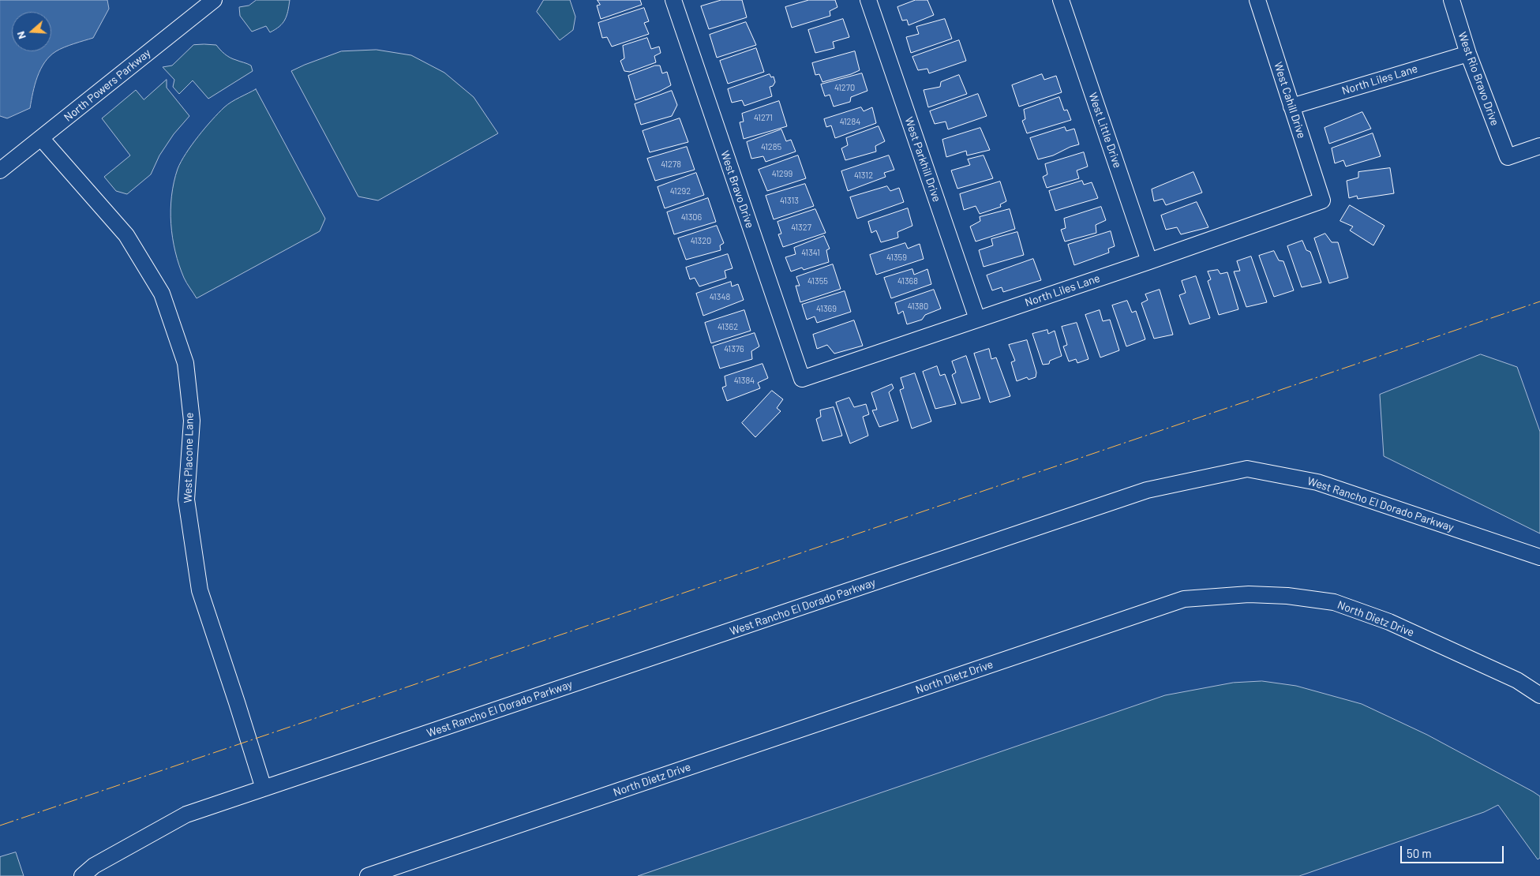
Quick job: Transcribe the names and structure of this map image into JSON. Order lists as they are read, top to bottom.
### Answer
{
  "streets": {
    "street": [
      "West Rio Bravo Drive",
      "North Liles Lane",
      "North Powers Parkway",
      "West Cahill Drive",
      "West Little Drive",
      "West Parkhill Drive",
      "West Bravo Drive",
      "West Placone Lane",
      "West Rancho El Dorado Parkway",
      "North Dietz Drive"
    ]
  },
  "crossings": [
    ["West Rio Bravo Drive", "North Liles Lane"],
    ["North Liles Lane", "West Cahill Drive"],
    ["North Liles Lane", "West Little Drive"],
    ["North Liles Lane", "West Parkhill Drive"],
    ["North Liles Lane", "West Bravo Drive"],
    ["North Powers Parkway", "West Placone Lane"],
    ["West Placone Lane", "West Rancho El Dorado Parkway"]
  ],
  "house_numbers": [
    "41270",
    "41271",
    "41284",
    "41285",
    "41278",
    "41299",
    "41312",
    "41292",
    "41313",
    "41306",
    "41327",
    "41320",
    "41341",
    "41359",
    "41355",
    "41368",
    "41348",
    "41380",
    "41369",
    "41362",
    "41376",
    "41384"
  ],
  "scale_bar": "50 m",
  "north": "left"
}
